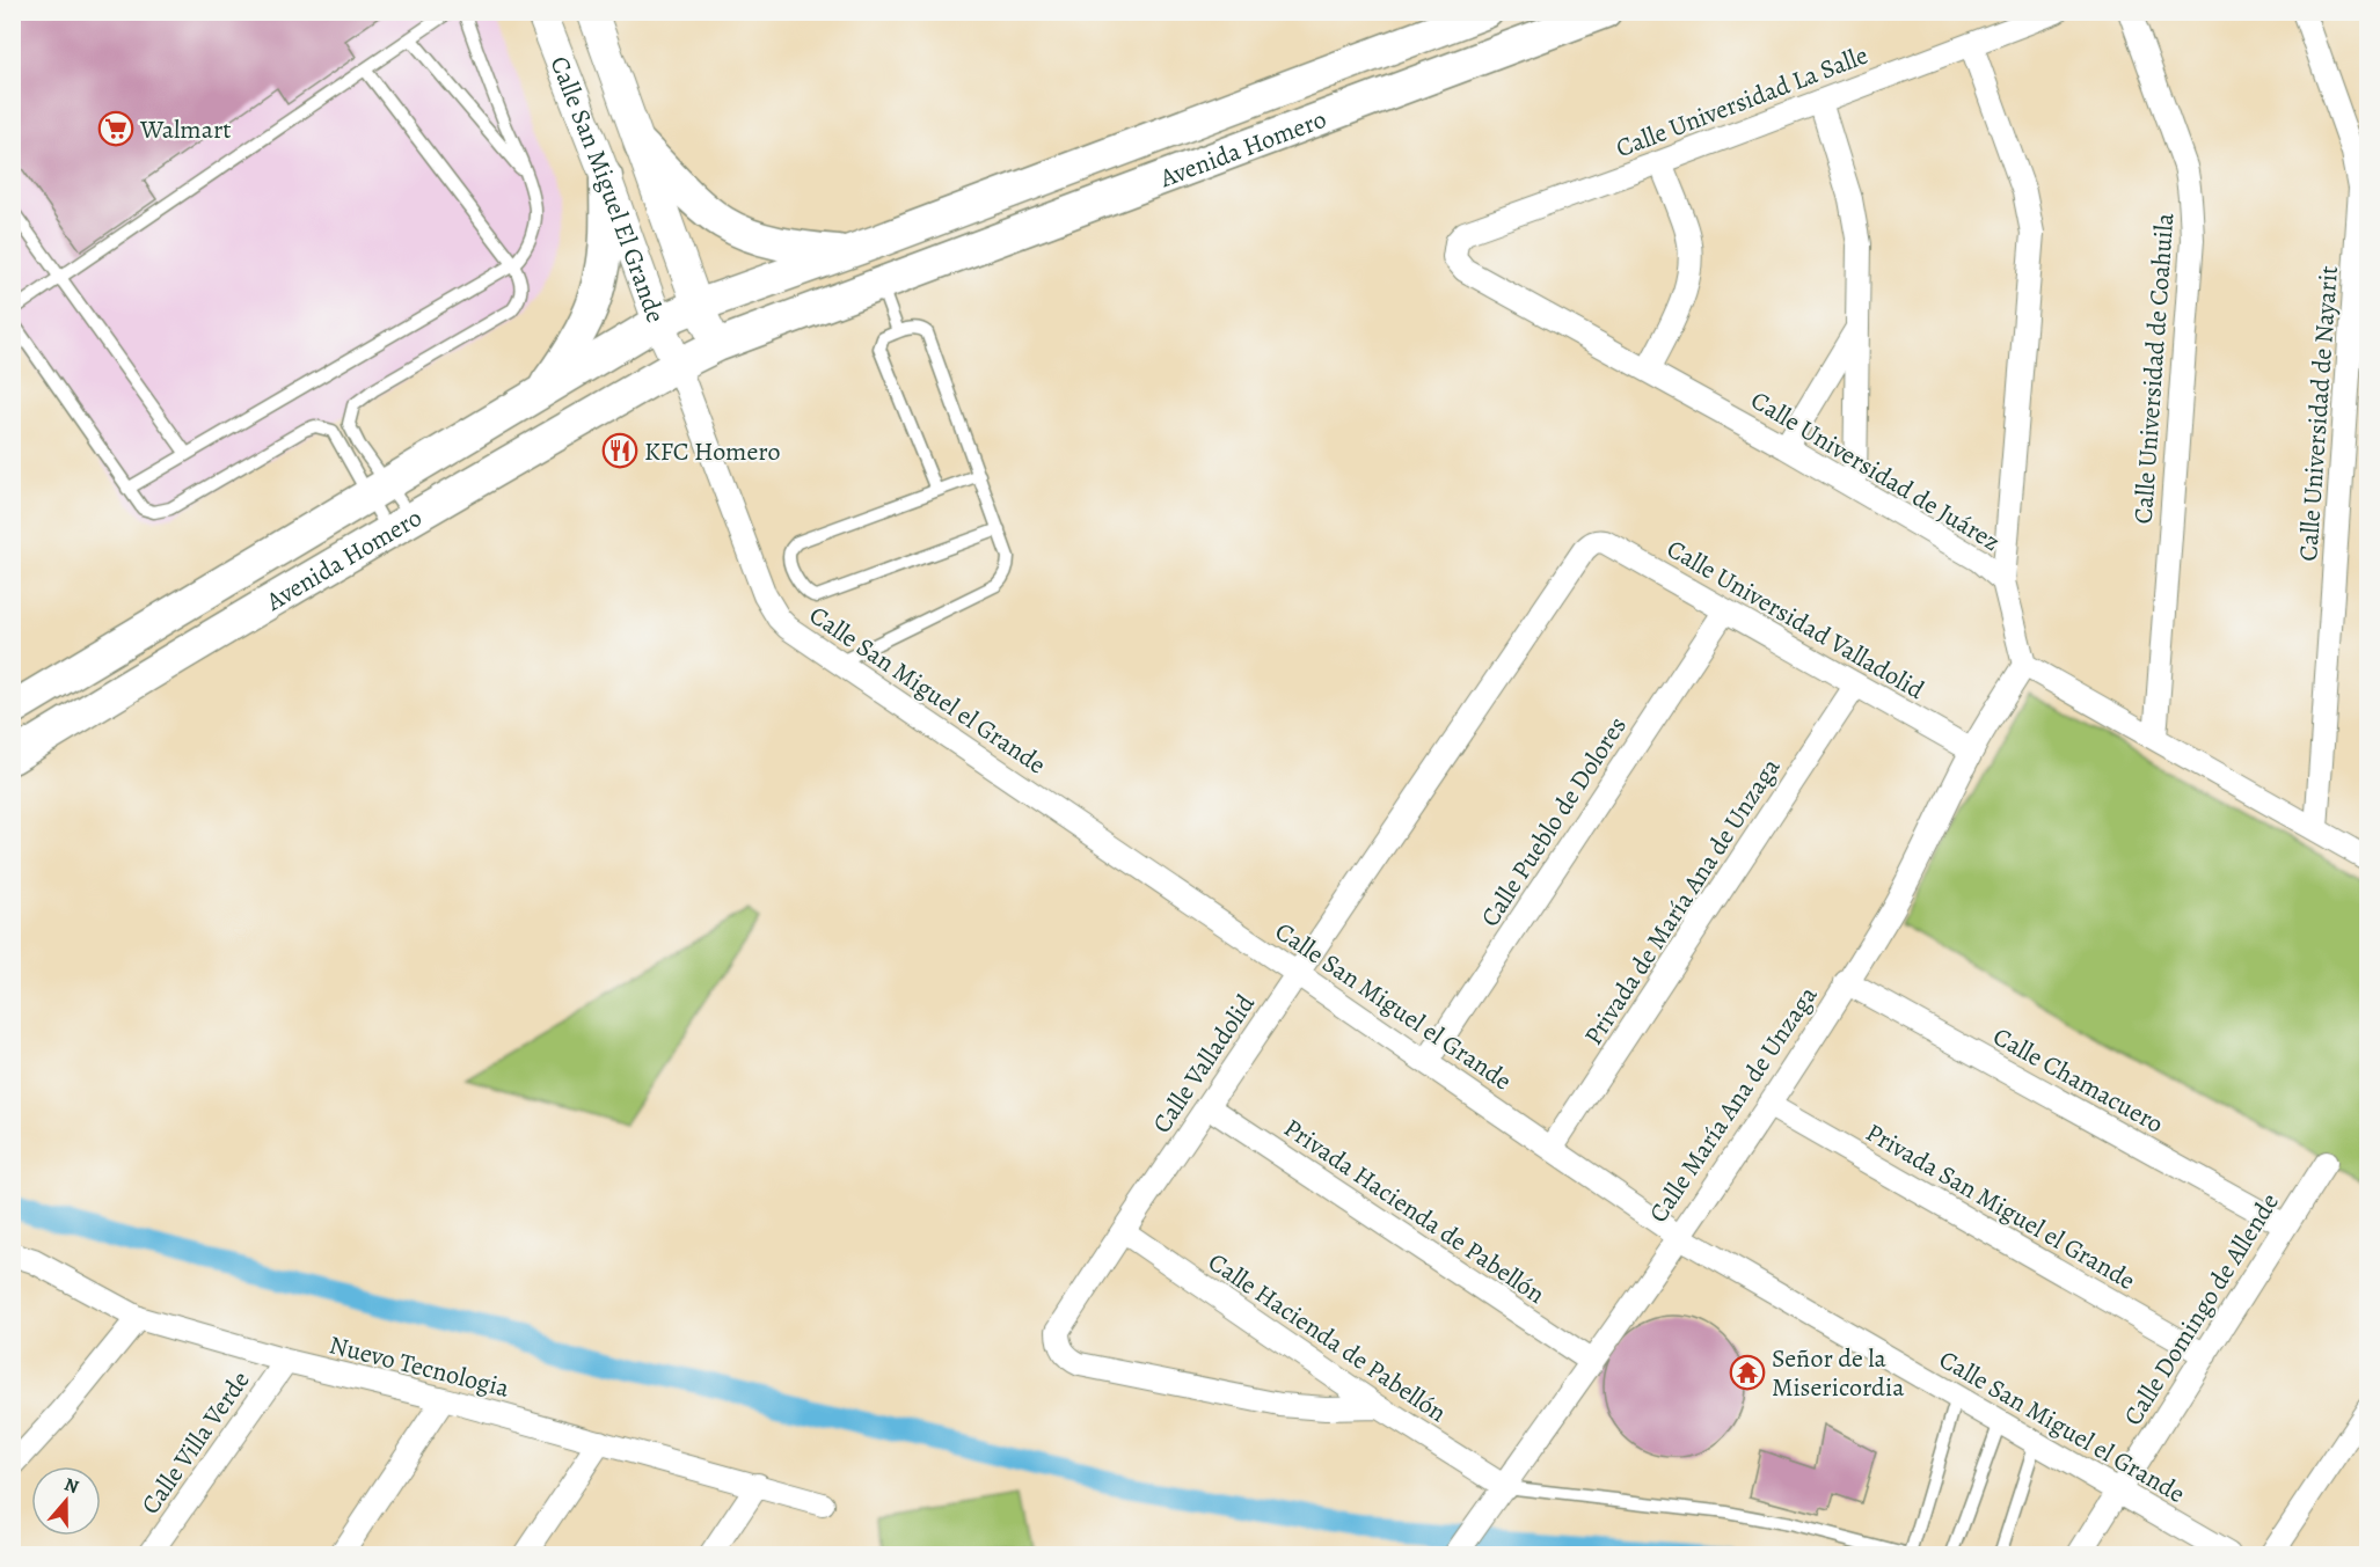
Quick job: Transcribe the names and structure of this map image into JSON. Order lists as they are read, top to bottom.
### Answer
{
  "streets": {
    "main road": ["Avenida Homero"],
    "street": [
      "Calle Universidad La Salle",
      "Calle San Miguel El Grande",
      "Calle Universidad de Coahuila",
      "Calle Universidad de Nayarit",
      "Calle Universidad de Juárez",
      "Calle Universidad Valladolid",
      "Calle San Miguel el Grande",
      "Calle Pueblo de Dolores",
      "Privada de María Ana de Unzaga",
      "Calle Valladolid",
      "Calle Chamacuero",
      "Calle María Ana de Unzaga",
      "Privada San Miguel el Grande",
      "Privada Hacienda de Pabellón",
      "Calle Domingo de Allende",
      "Calle Hacienda de Pabellón",
      "Nuevo Tecnologia",
      "Calle Villa Verde"
    ]
  },
  "crossings": [
    ["Calle Universidad La Salle", "Calle Universidad de Juárez"],
    ["Avenida Homero", "Calle San Miguel El Grande"],
    ["Avenida Homero", "Calle San Miguel el Grande"],
    ["Calle San Miguel El Grande", "Calle San Miguel el Grande"],
    ["Calle Universidad de Juárez", "Calle María Ana de Unzaga"],
    ["Calle Universidad Valladolid", "Calle Pueblo de Dolores"],
    ["Calle Universidad Valladolid", "Privada de María Ana de Unzaga"],
    ["Calle Universidad Valladolid", "Calle Valladolid"],
    ["Calle Universidad Valladolid", "Calle María Ana de Unzaga"],
    ["Calle San Miguel el Grande", "Calle Pueblo de Dolores"],
    ["Calle San Miguel el Grande", "Privada de María Ana de Unzaga"],
    ["Calle San Miguel el Grande", "Calle Valladolid"],
    ["Calle San Miguel el Grande", "Calle María Ana de Unzaga"],
    ["Calle San Miguel el Grande", "Calle Domingo de Allende"],
    ["Calle Valladolid", "Privada Hacienda de Pabellón"],
    ["Calle Valladolid", "Calle Hacienda de Pabellón"],
    ["Calle Chamacuero", "Calle María Ana de Unzaga"],
    ["Calle Chamacuero", "Calle Domingo de Allende"],
    ["Calle María Ana de Unzaga", "Privada San Miguel el Grande"],
    ["Calle María Ana de Unzaga", "Privada Hacienda de Pabellón"],
    ["Calle María Ana de Unzaga", "Calle Hacienda de Pabellón"],
    ["Privada San Miguel el Grande", "Calle Domingo de Allende"],
    ["Nuevo Tecnologia", "Calle Villa Verde"]
  ],
  "places": {
    "supermarket": ["Walmart"],
    "restaurant": ["KFC Homero"],
    "temple": ["Señor de la Misericordia"]
  },
  "north": "top"
}
